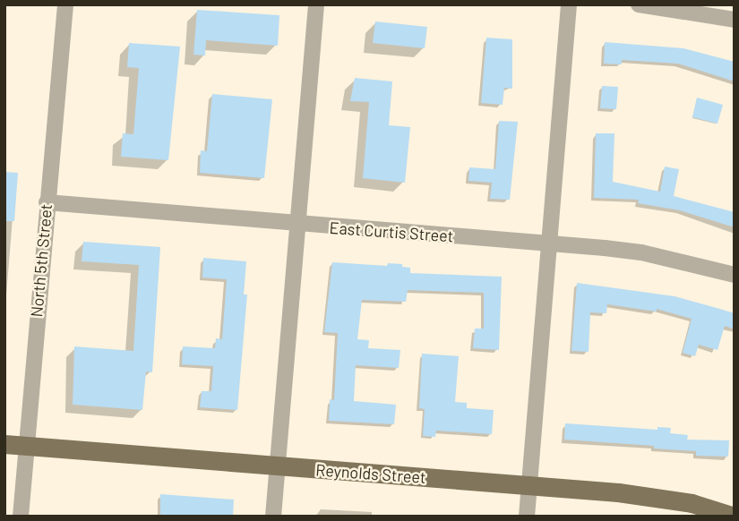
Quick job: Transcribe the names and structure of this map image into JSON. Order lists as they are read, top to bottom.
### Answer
{
  "streets": {
    "main road": ["Reynolds Street"],
    "street": ["East Curtis Street", "North 5th Street"]
  },
  "crossings": [
    ["East Curtis Street", "North 5th Street"],
    ["North 5th Street", "Reynolds Street"]
  ]
}
